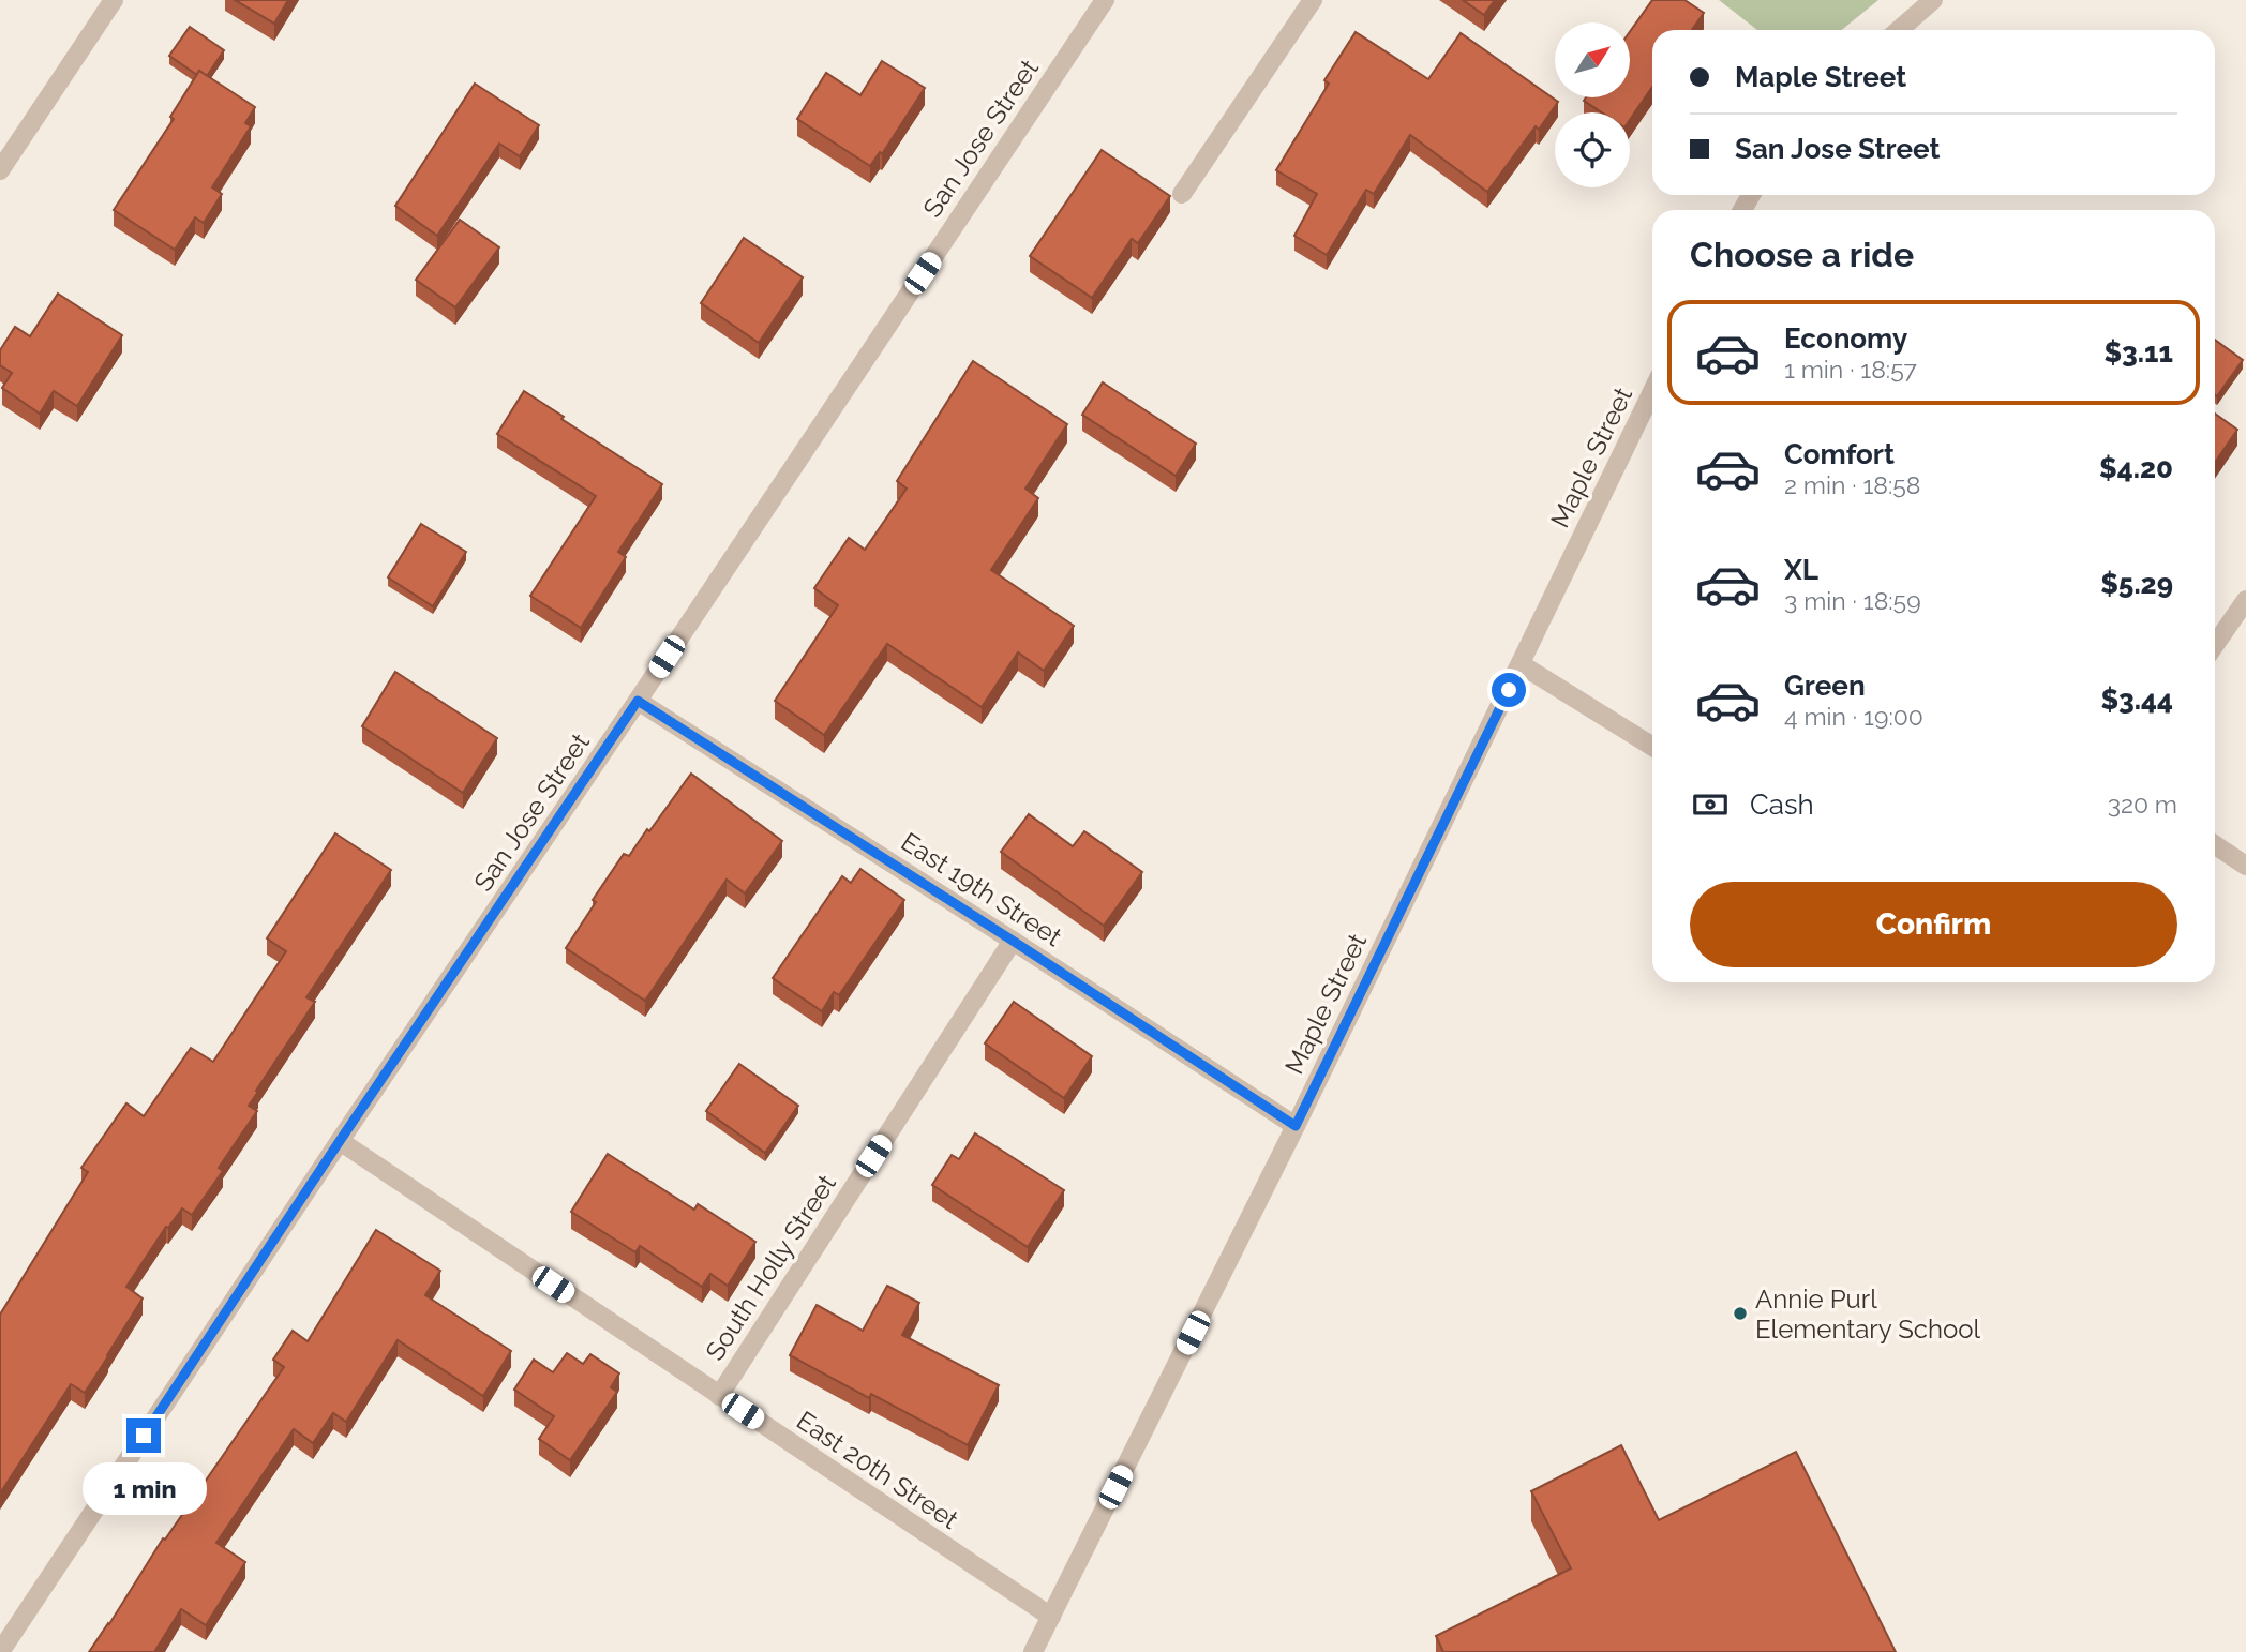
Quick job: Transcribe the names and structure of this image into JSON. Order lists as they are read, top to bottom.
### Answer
{
  "streets": {
    "street": [
      "San Jose Street",
      "Maple Street",
      "East 19th Street",
      "South Holly Street",
      "East 20th Street"
    ]
  },
  "crossings": [
    ["San Jose Street", "East 19th Street"],
    ["San Jose Street", "East 20th Street"],
    ["Maple Street", "East 19th Street"],
    ["Maple Street", "East 20th Street"],
    ["East 19th Street", "South Holly Street"],
    ["South Holly Street", "East 20th Street"]
  ],
  "places": ["Annie Purl Elementary School"],
  "north": "top right",
  "page": {
    "banner": ["Maple Street", "San Jose Street"],
    "heading": "Choose a ride",
    "list": [
      {
        "name": "Economy",
        "note": "1 min · 18:57",
        "value": "$3.11"
      },
      {
        "name": "Comfort",
        "note": "2 min · 18:58",
        "value": "$4.20"
      },
      {
        "name": "XL",
        "note": "3 min · 18:59",
        "value": "$5.29"
      },
      {
        "name": "Green",
        "note": "4 min · 19:00",
        "value": "$3.44"
      }
    ],
    "pay": ["Cash", "320 m"],
    "buttons": "Confirm",
    "bubble": "1 min"
  }
}
